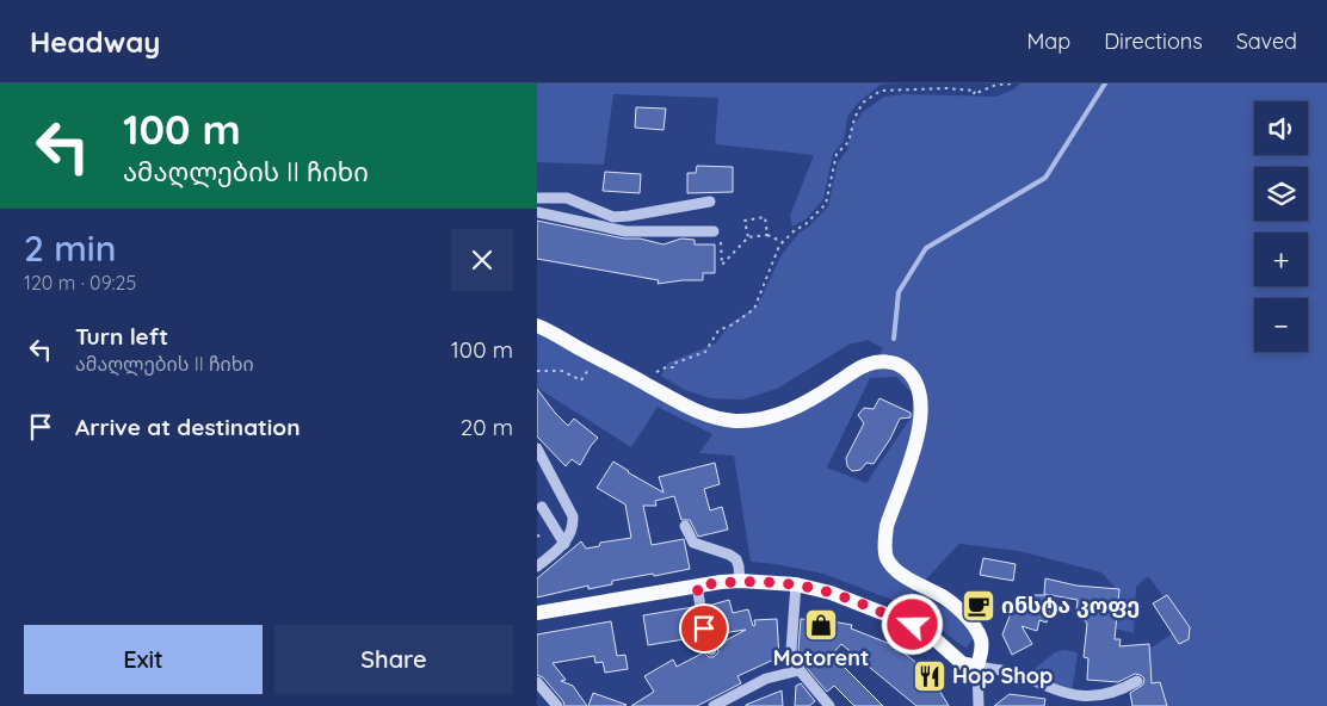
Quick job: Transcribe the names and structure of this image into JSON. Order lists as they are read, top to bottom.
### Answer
{
  "places": {
    "cafe": ["ინსტა კოფე"],
    "shop": ["Motorent"],
    "restaurant": ["Hop Shop"]
  },
  "page": {
    "header": "Headway",
    "nav": ["Map", "Directions", "Saved"],
    "turn": ["100 m", "ამაღლების II ჩიხი"],
    "map_buttons": ["+", "−"],
    "heading": ["2 min", "120 m · 09:25"],
    "list": [
      {
        "name": "Turn left",
        "note": "ამაღლების II ჩიხი",
        "value": "100 m"
      },
      {
        "name": "Arrive at destination",
        "value": "20 m"
      }
    ],
    "buttons": ["Exit", "Share"]
  }
}
